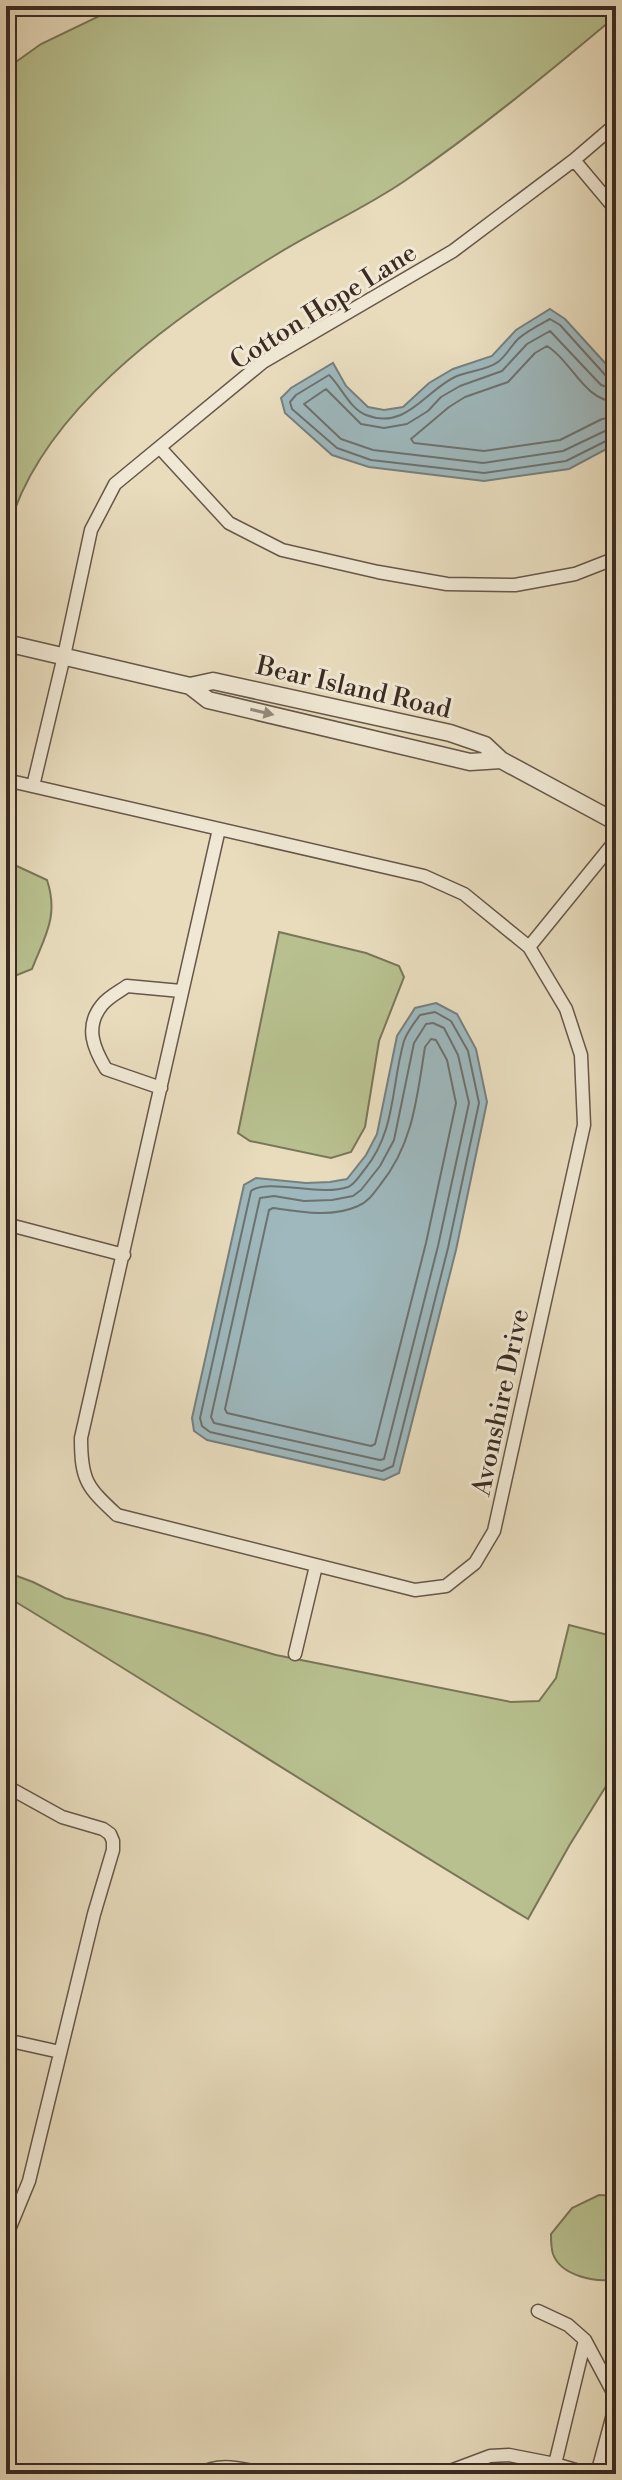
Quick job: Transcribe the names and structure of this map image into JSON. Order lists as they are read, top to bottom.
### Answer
{
  "streets": {
    "street": ["Cotton Hope Lane", "Bear Island Road", "Avonshire Drive"]
  },
  "crossings": [
    ["Cotton Hope Lane", "Bear Island Road"],
    ["Cotton Hope Lane", "Avonshire Drive"]
  ]
}
